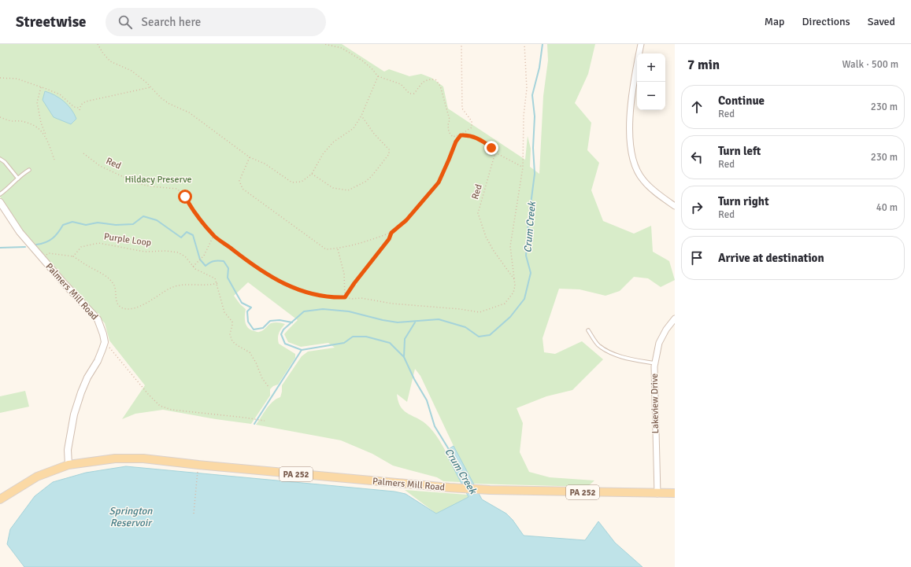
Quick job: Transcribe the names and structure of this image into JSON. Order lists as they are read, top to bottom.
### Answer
{
  "streets": {
    "main road": ["Palmers Mill Road", "PA 252"],
    "street": ["Lakeview Drive"],
    "path": ["Red", "Purple Loop"]
  },
  "crossings": [
    ["Palmers Mill Road", "Lakeview Drive"],
    ["Palmers Mill Road", "PA 252"]
  ],
  "water": ["Crum Creek", "Springton Reservoir"],
  "parks": ["Hildacy Preserve"],
  "page": {
    "header": "Streetwise",
    "search": "Search here",
    "nav": ["Map", "Directions", "Saved"],
    "heading": ["7 min", "Walk · 500 m"],
    "map_buttons": ["+", "−"],
    "list": [
      ["Continue", "Red", "230 m"],
      ["Turn left", "Red", "230 m"],
      ["Turn right", "Red", "40 m"],
      "Arrive at destination"
    ]
  }
}
